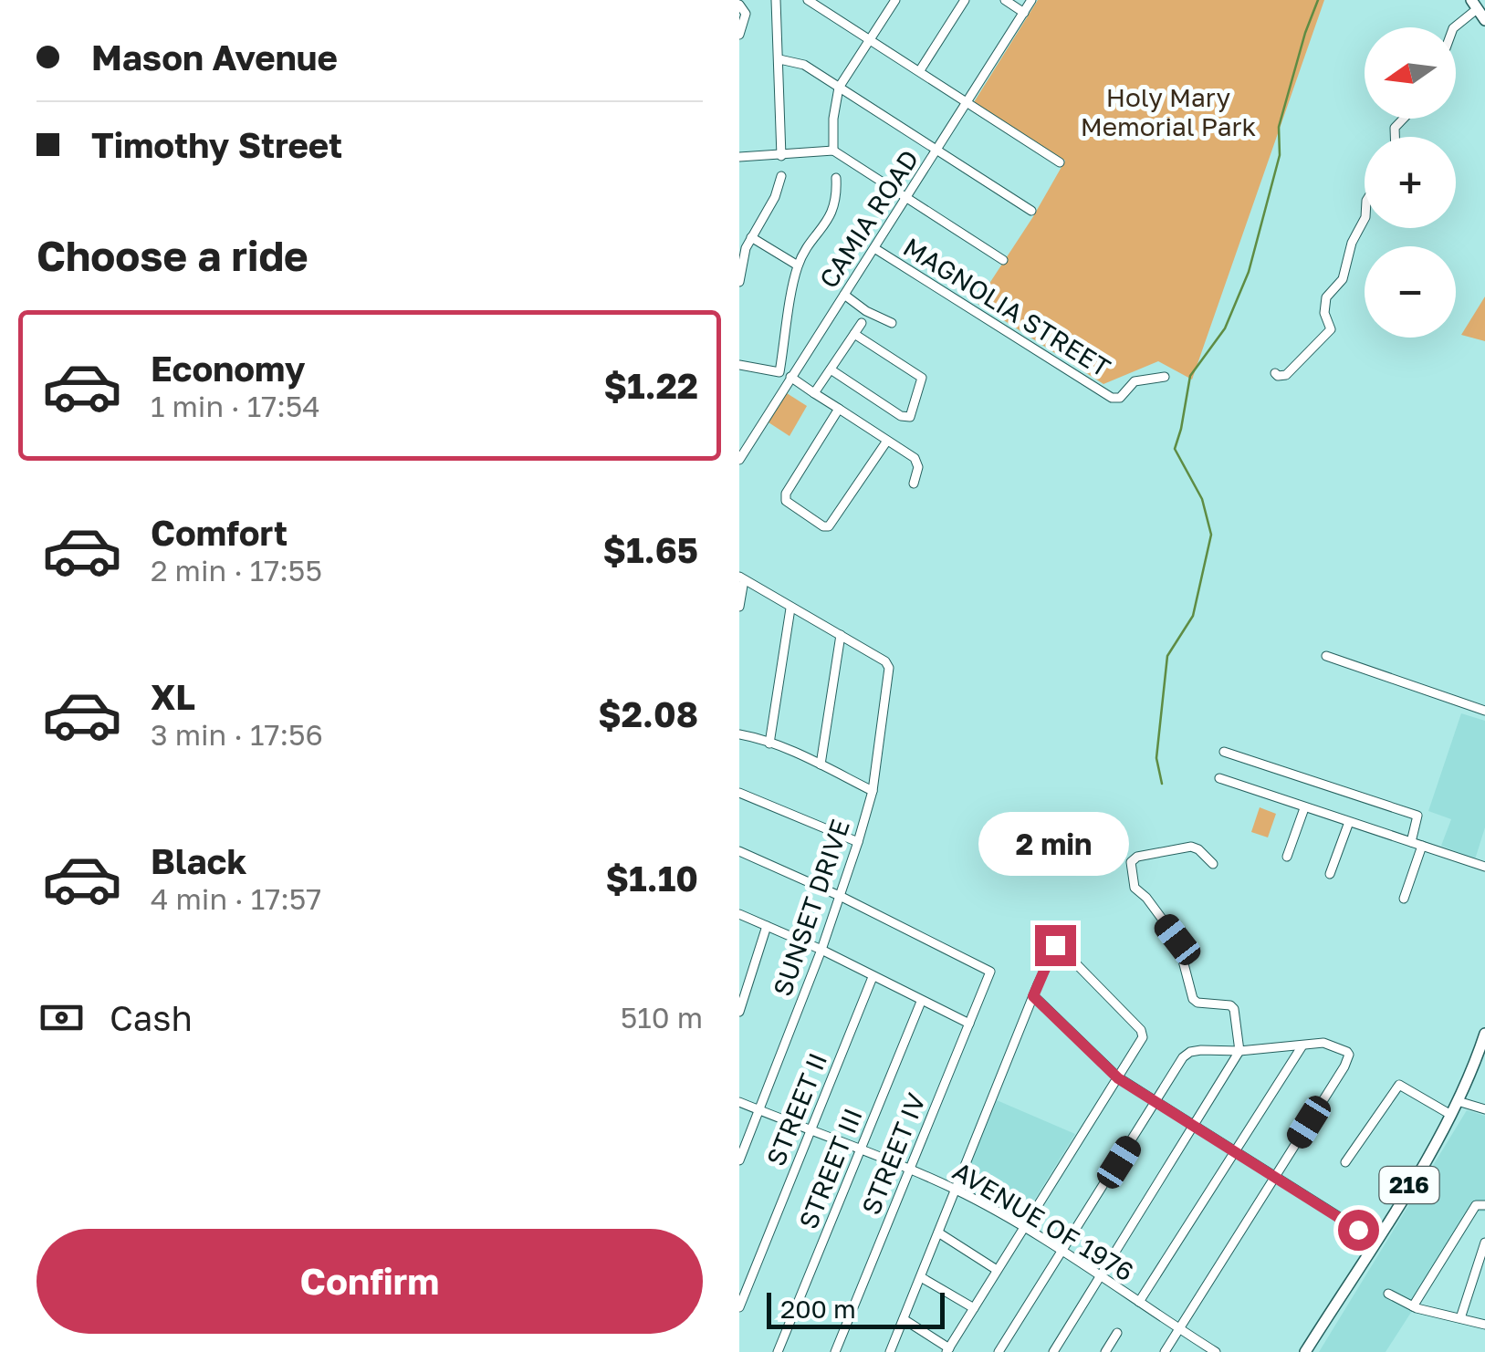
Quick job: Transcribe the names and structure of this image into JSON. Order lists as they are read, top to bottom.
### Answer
{
  "streets": {
    "main road": ["216"],
    "street": [
      "CAMIA ROAD",
      "MAGNOLIA STREET",
      "SUNSET DRIVE",
      "STREET II",
      "STREET IV",
      "STREET III",
      "AVENUE OF 1976"
    ]
  },
  "crossings": [
    ["CAMIA ROAD", "MAGNOLIA STREET"],
    ["SUNSET DRIVE", "STREET IV"],
    ["SUNSET DRIVE", "AVENUE OF 1976"],
    ["STREET II", "AVENUE OF 1976"],
    ["STREET IV", "AVENUE OF 1976"],
    ["STREET III", "AVENUE OF 1976"]
  ],
  "parks": ["Holy Mary Memorial Park"],
  "scale_bar": "200 m",
  "north": "left",
  "page": {
    "banner": ["Mason Avenue", "Timothy Street"],
    "map_buttons": ["+", "−"],
    "heading": "Choose a ride",
    "list": [
      {
        "name": "Economy",
        "note": "1 min · 17:54",
        "value": "$1.22"
      },
      {
        "name": "Comfort",
        "note": "2 min · 17:55",
        "value": "$1.65"
      },
      {
        "name": "XL",
        "note": "3 min · 17:56",
        "value": "$2.08"
      },
      {
        "name": "Black",
        "note": "4 min · 17:57",
        "value": "$1.10"
      }
    ],
    "bubble": "2 min",
    "pay": ["Cash", "510 m"],
    "buttons": "Confirm",
    "scale": "200 m"
  }
}
